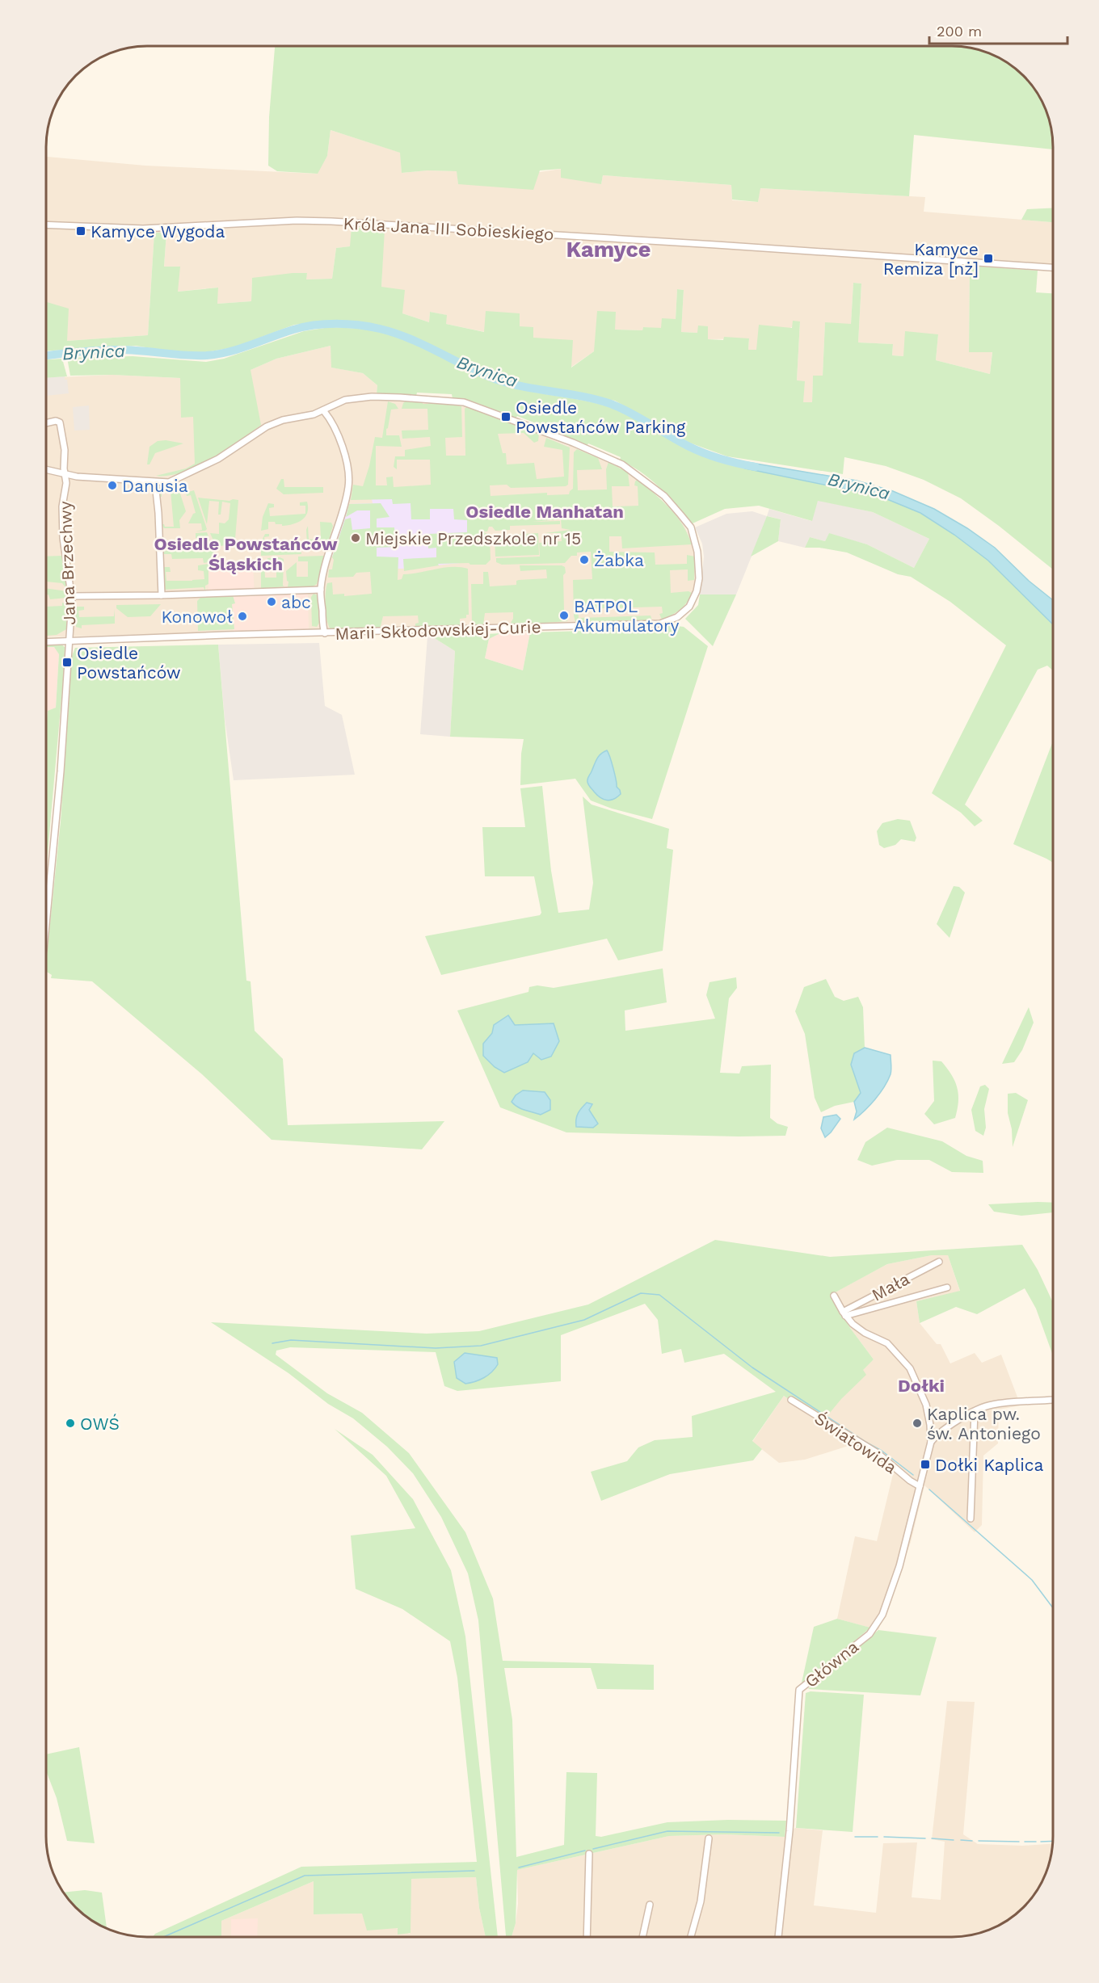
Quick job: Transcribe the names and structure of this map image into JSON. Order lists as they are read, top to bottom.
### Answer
{
  "streets": {
    "street": [
      "Króla Jana III Sobieskiego",
      "Jana Brzechwy",
      "Marii Skłodowskiej-Curie",
      "Mała",
      "Światowida",
      "Główna"
    ]
  },
  "crossings": [
    ["Jana Brzechwy", "Marii Skłodowskiej-Curie"],
    ["Mała", "Główna"],
    ["Światowida", "Główna"]
  ],
  "districts": [
    "Kamyce",
    "Osiedle Manhatan",
    "Osiedle Powstańców Śląskich",
    "Dołki"
  ],
  "water": ["Brynica"],
  "places": {
    "transit": [
      "Kamyce Wygoda",
      "Kamyce Remiza [nż]",
      "Osiedle Powstańców Parking",
      "Osiedle Powstańców",
      "Dołki Kaplica"
    ],
    "other": [
      "Danusia",
      "Miejskie Przedszkole nr 15",
      "Żabka",
      "abc",
      "BATPOL Akumulatory",
      "Konowoł",
      "OWŚ",
      "Kaplica pw. św. Antoniego"
    ]
  },
  "scale_bar": "200 m"
}
